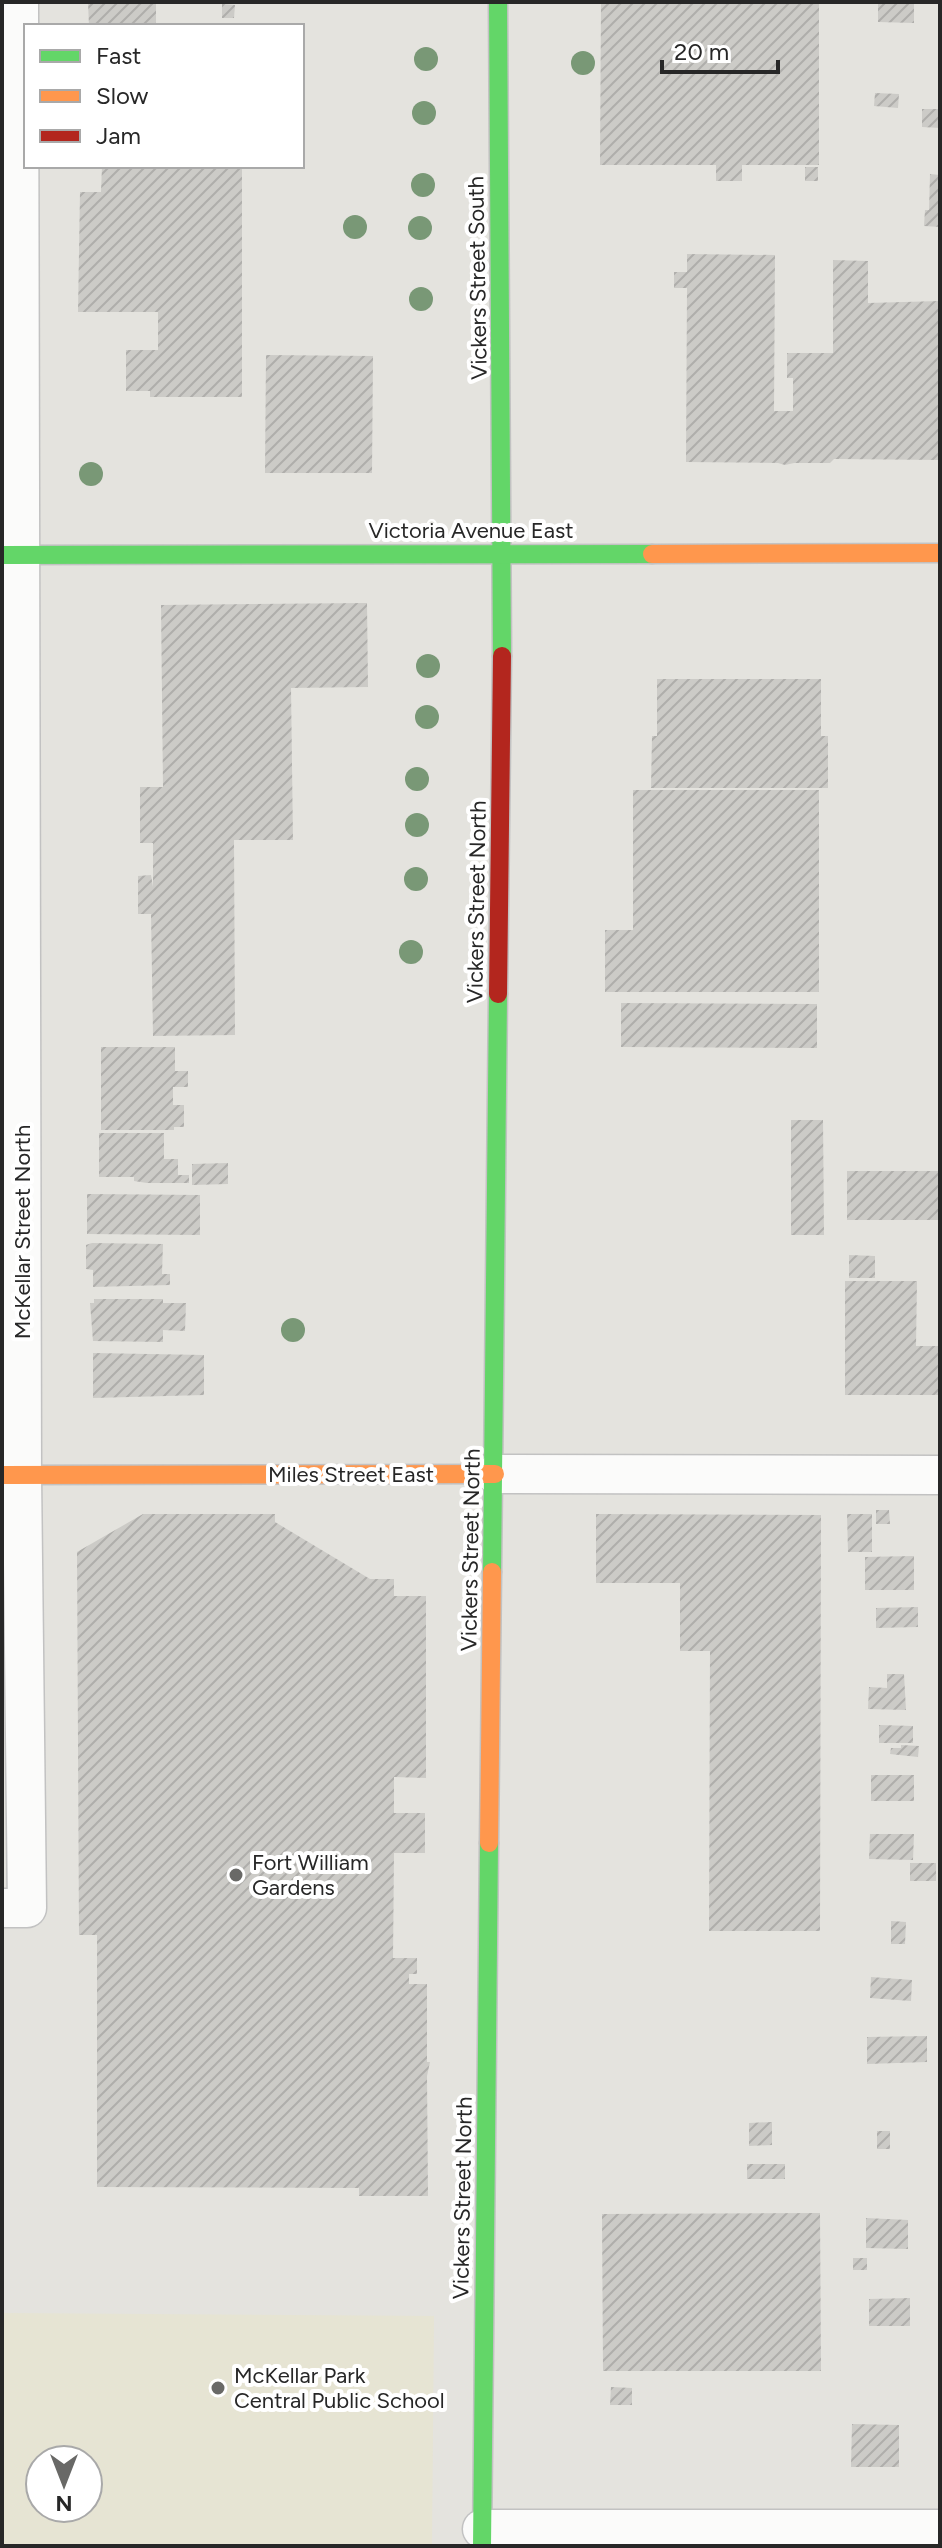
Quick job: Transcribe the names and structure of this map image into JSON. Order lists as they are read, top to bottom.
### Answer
{
  "streets": {
    "street": [
      "Vickers Street South",
      "Victoria Avenue East",
      "Vickers Street North",
      "McKellar Street North",
      "Miles Street East"
    ]
  },
  "crossings": [
    ["Vickers Street South", "Victoria Avenue East"],
    ["Vickers Street South", "Vickers Street North"],
    ["Victoria Avenue East", "Vickers Street North"],
    ["Victoria Avenue East", "McKellar Street North"],
    ["Vickers Street North", "Miles Street East"],
    ["McKellar Street North", "Miles Street East"]
  ],
  "places": ["Fort William Gardens", "McKellar Park Central Public School"],
  "legend": ["Fast", "Slow", "Jam"],
  "scale_bar": "20 m",
  "north": "bottom"
}
